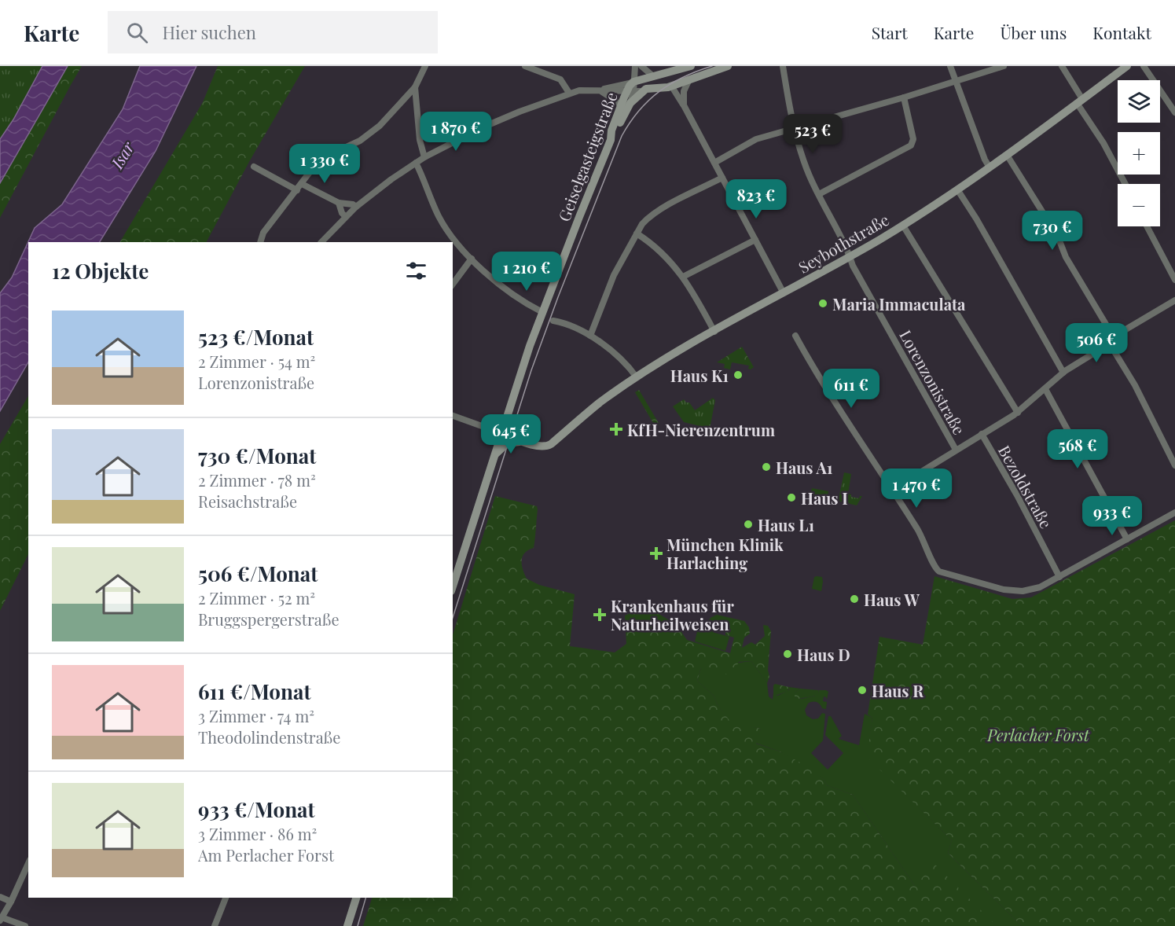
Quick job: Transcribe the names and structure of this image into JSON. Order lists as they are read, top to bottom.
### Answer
{
  "streets": {
    "main road": ["Geiselgasteigstraße", "Seybothstraße"],
    "street": ["Lorenzonistraße", "Bezoldstraße"]
  },
  "crossings": [
    ["Geiselgasteigstraße", "Seybothstraße"],
    ["Seybothstraße", "Lorenzonistraße"]
  ],
  "water": ["Isar"],
  "parks": ["Perlacher Forst"],
  "places": {
    "other": [
      "Maria Immaculata",
      "Haus K1",
      "Haus A1",
      "Haus I",
      "Haus L1",
      "Haus W",
      "Haus D",
      "Haus R"
    ],
    "health": ["KfH-Nierenzentrum", "München Klinik Harlaching", "Krankenhaus für Naturheilweisen"]
  },
  "page": {
    "header": "Karte",
    "search": "Hier suchen",
    "nav": [
      "Start",
      "Karte",
      "Über uns",
      "Kontakt"
    ],
    "map_buttons": ["+", "−"],
    "price": [
      "1 870 €",
      "523 €",
      "1 330 €",
      "823 €",
      "730 €",
      "1 210 €",
      "506 €",
      "611 €",
      "645 €",
      "568 €",
      "1 470 €",
      "933 €"
    ],
    "heading": "12 Objekte",
    "list": [
      {
        "name": "523 €/Monat",
        "note": "2 Zimmer · 54 m² · Lorenzonistraße"
      },
      {
        "name": "730 €/Monat",
        "note": "2 Zimmer · 78 m² · Reisachstraße"
      },
      {
        "name": "506 €/Monat",
        "note": "2 Zimmer · 52 m² · Bruggspergerstraße"
      },
      {
        "name": "611 €/Monat",
        "note": "3 Zimmer · 74 m² · Theodolindenstraße"
      },
      {
        "name": "933 €/Monat",
        "note": "3 Zimmer · 86 m² · Am Perlacher Forst"
      }
    ]
  }
}
